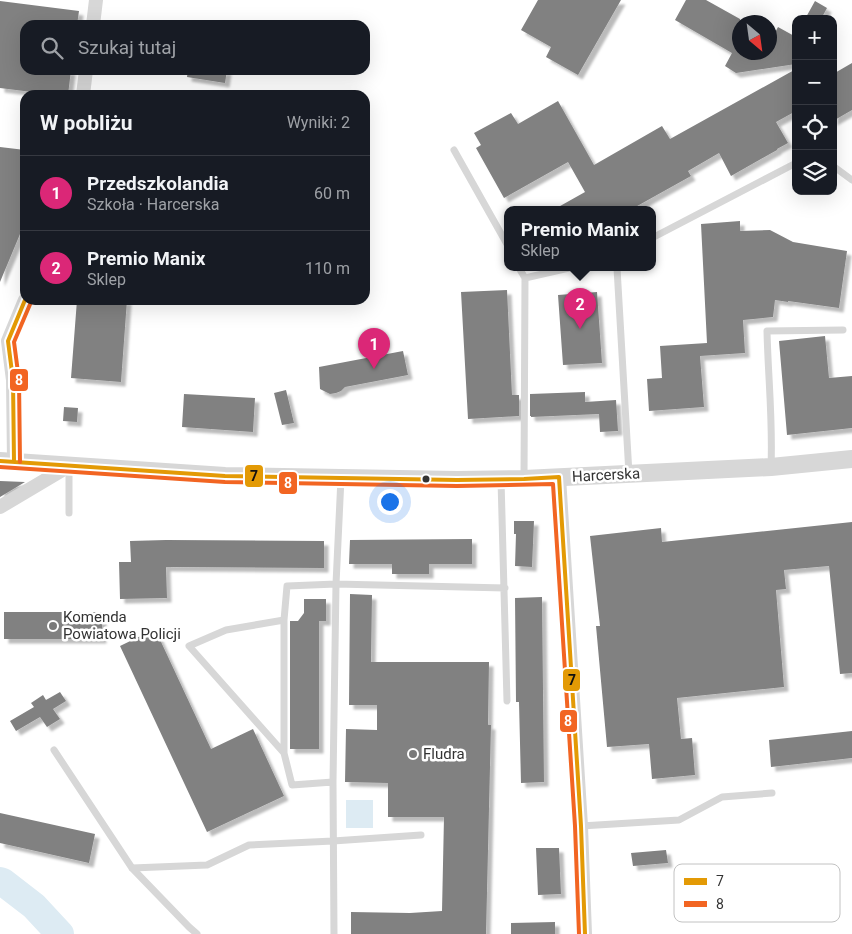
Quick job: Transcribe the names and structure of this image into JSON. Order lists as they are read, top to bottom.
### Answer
{
  "streets": {
    "street": ["Harcerska"]
  },
  "places": ["Komenda Powiatowa Policji", "Fludra"],
  "lines": ["transit line 7", "transit line 8"],
  "legend": ["7", "8"],
  "north": "bottom right",
  "page": {
    "map_buttons": ["+", "−"],
    "search": "Szukaj tutaj",
    "heading": ["W pobliżu", "Wyniki: 2"],
    "list": [
      {
        "mark": "1",
        "name": "Przedszkolandia",
        "note": "Szkoła · Harcerska",
        "value": "60 m"
      },
      {
        "mark": "2",
        "name": "Premio Manix",
        "note": "Sklep",
        "value": "110 m"
      }
    ],
    "popup": ["Premio Manix", "Sklep"],
    "pins": ["2", "1"]
  }
}
